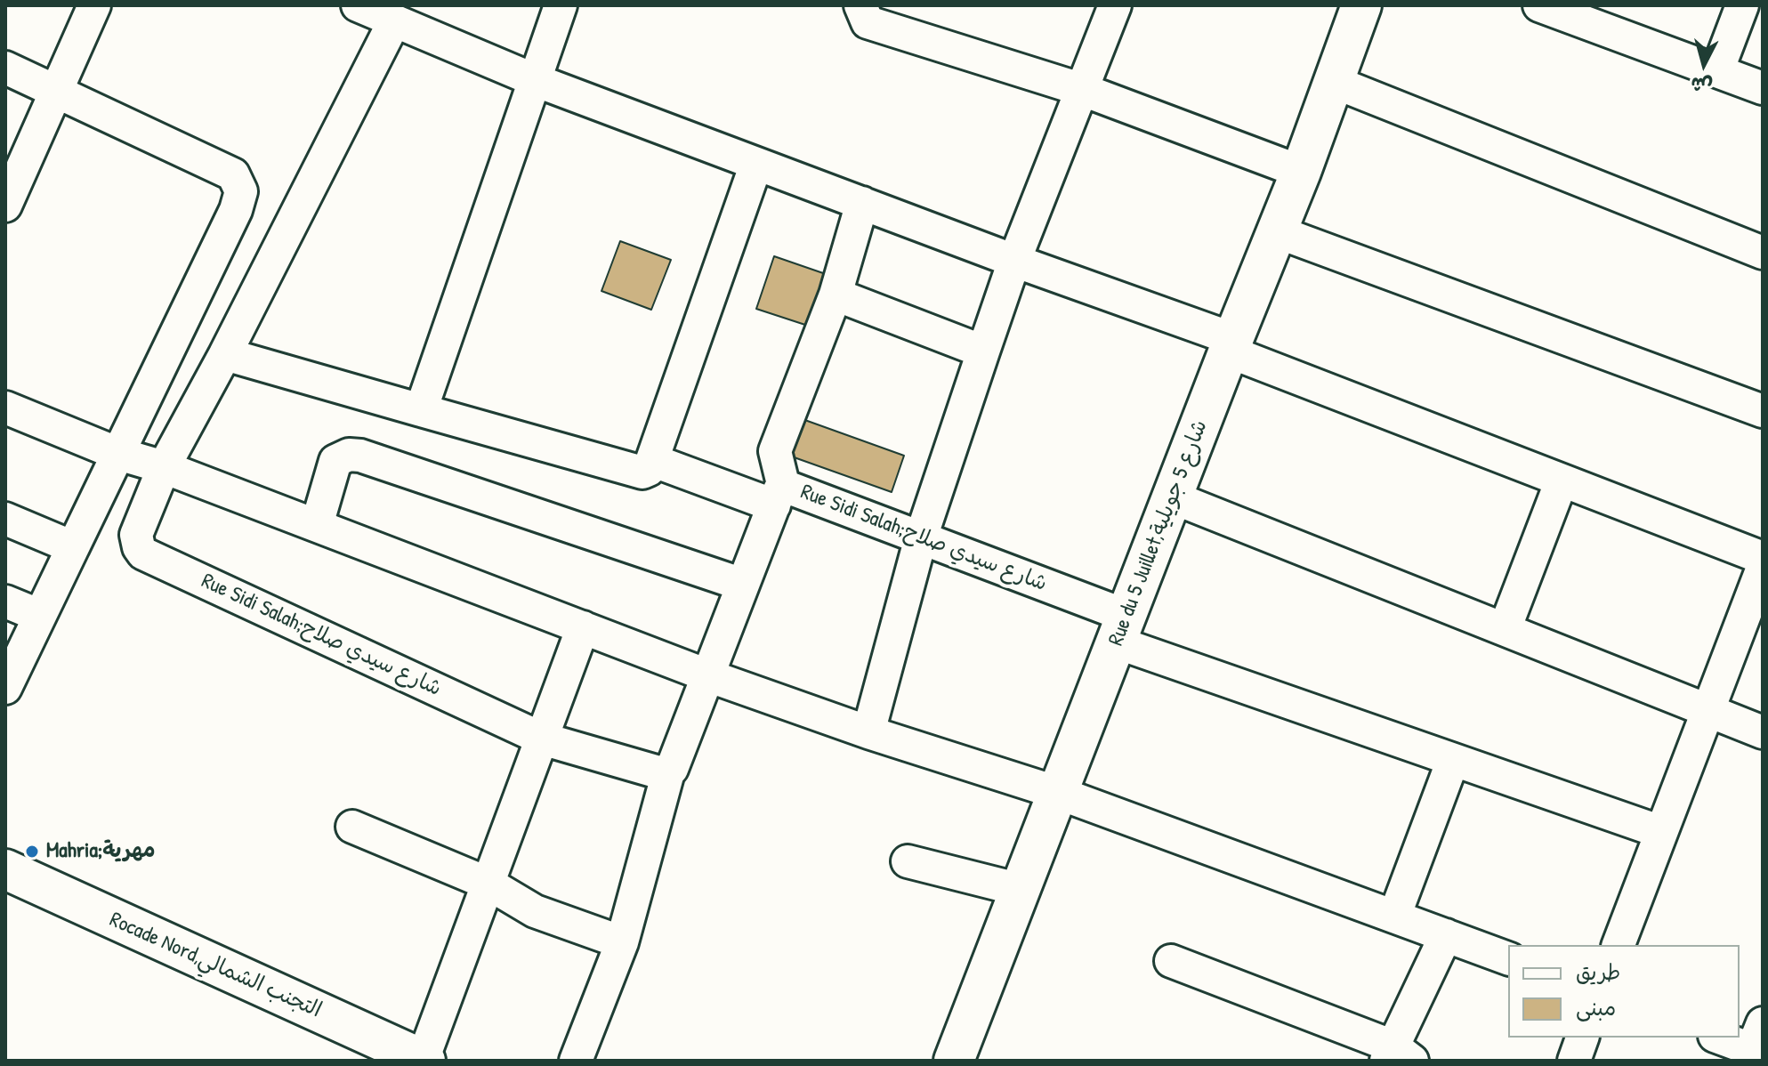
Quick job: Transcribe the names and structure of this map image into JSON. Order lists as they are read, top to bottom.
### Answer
{
  "streets": {
    "street": ["Rue du 5 Juillet,شارع 5 جويلية", "Rue Sidi Salah;شارع سيدي صلاح", "Rocade Nord,التجنب الشمالي"]
  },
  "crossings": [
    ["Rue du 5 Juillet,شارع 5 جويلية", "Rue Sidi Salah;شارع سيدي صلاح"]
  ],
  "places": ["Mahria;مهرية"],
  "legend": ["طريق", "مبنى"],
  "north": "bottom"
}
